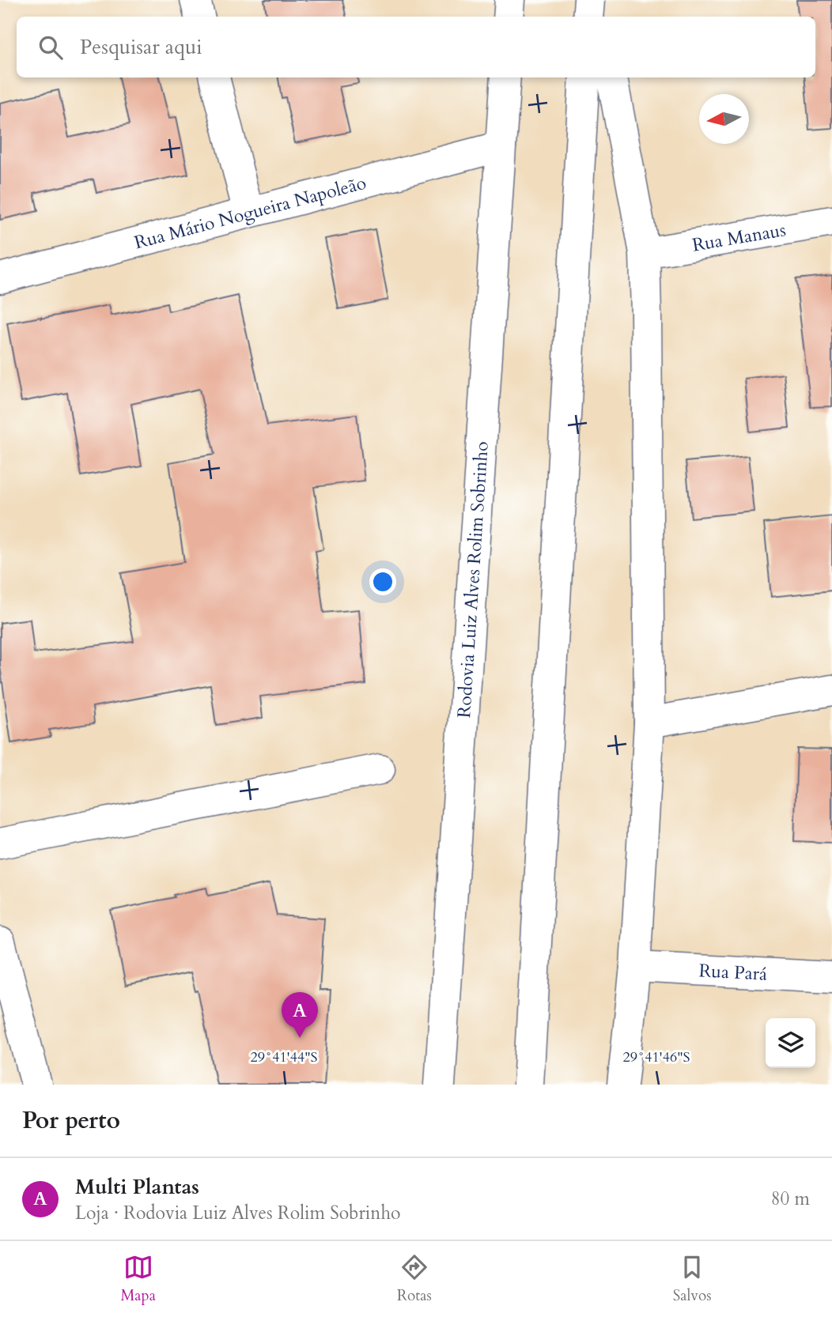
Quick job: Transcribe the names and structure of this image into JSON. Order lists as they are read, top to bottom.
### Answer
{
  "streets": {
    "main road": [
      "Rua Mário Nogueira Napoleão",
      "Rua Manaus",
      "Rodovia Luiz Alves Rolim Sobrinho",
      "Rua Pará"
    ]
  },
  "crossings": [
    ["Rua Mário Nogueira Napoleão", "Rodovia Luiz Alves Rolim Sobrinho"]
  ],
  "north": "left",
  "page": {
    "search": "Pesquisar aqui",
    "pins": "A",
    "heading": "Por perto",
    "list": [
      {
        "mark": "A",
        "name": "Multi Plantas",
        "note": "Loja · Rodovia Luiz Alves Rolim Sobrinho",
        "value": "80 m"
      }
    ],
    "nav": ["Mapa", "Rotas", "Salvos"]
  },
  "coordinates": ["29°41'44\"S", "29°41'46\"S"]
}
